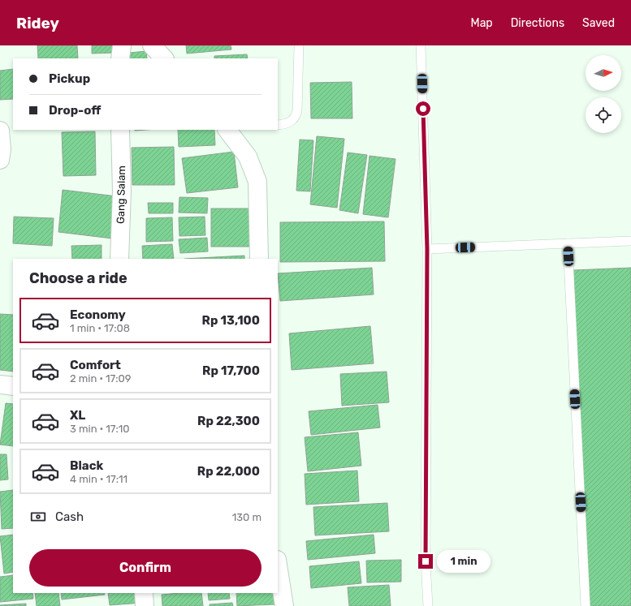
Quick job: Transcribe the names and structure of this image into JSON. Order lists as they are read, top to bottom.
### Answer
{
  "streets": {
    "street": ["Gang Salam"]
  },
  "north": "right",
  "page": {
    "header": "Ridey",
    "nav": ["Map", "Directions", "Saved"],
    "banner": ["Pickup", "Drop-off"],
    "heading": "Choose a ride",
    "list": [
      {
        "name": "Economy",
        "note": "1 min · 17:08",
        "value": "Rp 13,100"
      },
      {
        "name": "Comfort",
        "note": "2 min · 17:09",
        "value": "Rp 17,700"
      },
      {
        "name": "XL",
        "note": "3 min · 17:10",
        "value": "Rp 22,300"
      },
      {
        "name": "Black",
        "note": "4 min · 17:11",
        "value": "Rp 22,000"
      }
    ],
    "pay": ["Cash", "130 m"],
    "buttons": "Confirm",
    "bubble": "1 min"
  }
}
